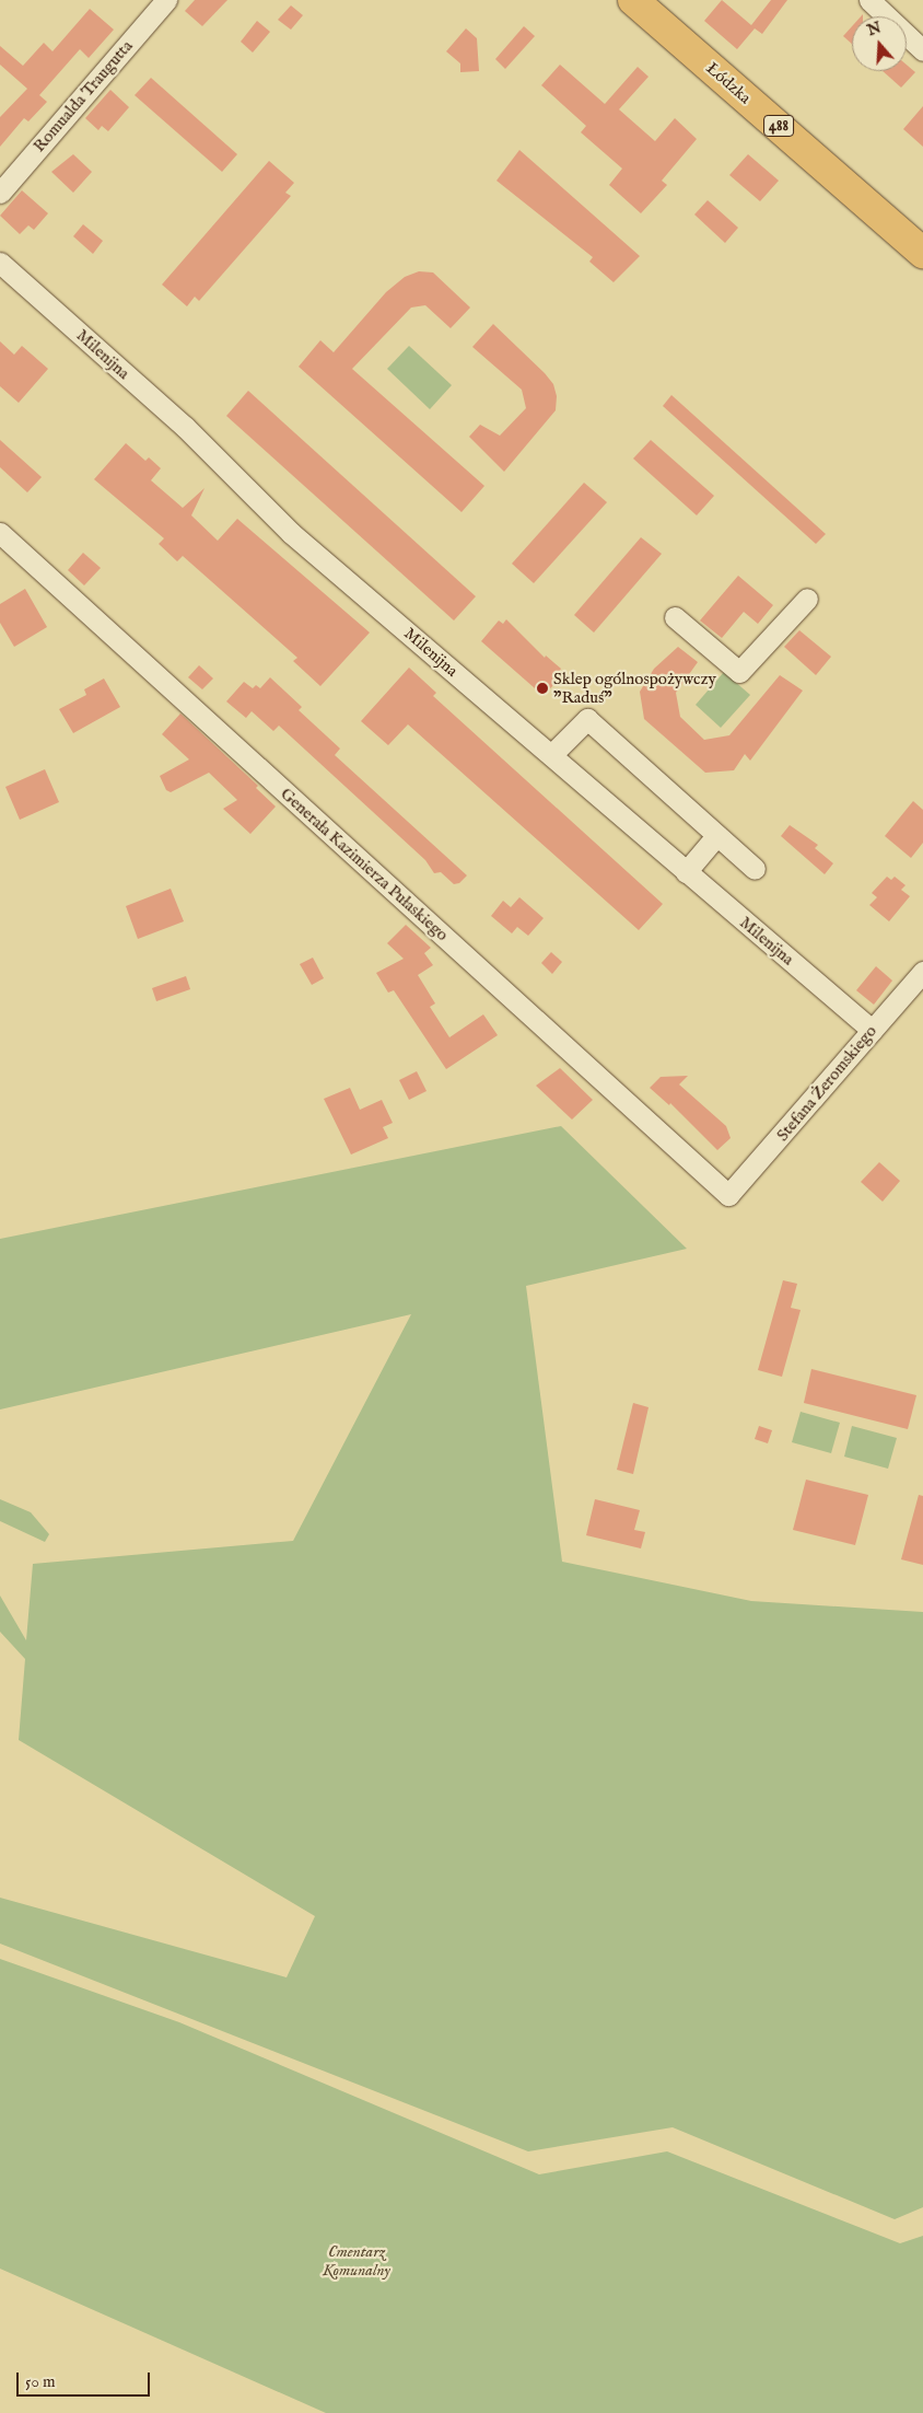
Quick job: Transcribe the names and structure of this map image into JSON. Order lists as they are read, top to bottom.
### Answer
{
  "streets": {
    "main road": ["Łódzka", "488"],
    "street": [
      "Romualda Traugutta",
      "Milenijna",
      "Generała Kazimierza Pułaskiego",
      "Stefana Żeromskiego"
    ]
  },
  "crossings": [
    ["Milenijna", "Stefana Żeromskiego"],
    ["Generała Kazimierza Pułaskiego", "Stefana Żeromskiego"]
  ],
  "parks": ["Cmentarz Komunalny"],
  "places": ["Sklep ogólnospożywczy \"Raduś\""],
  "scale_bar": "50 m",
  "north": "top"
}
